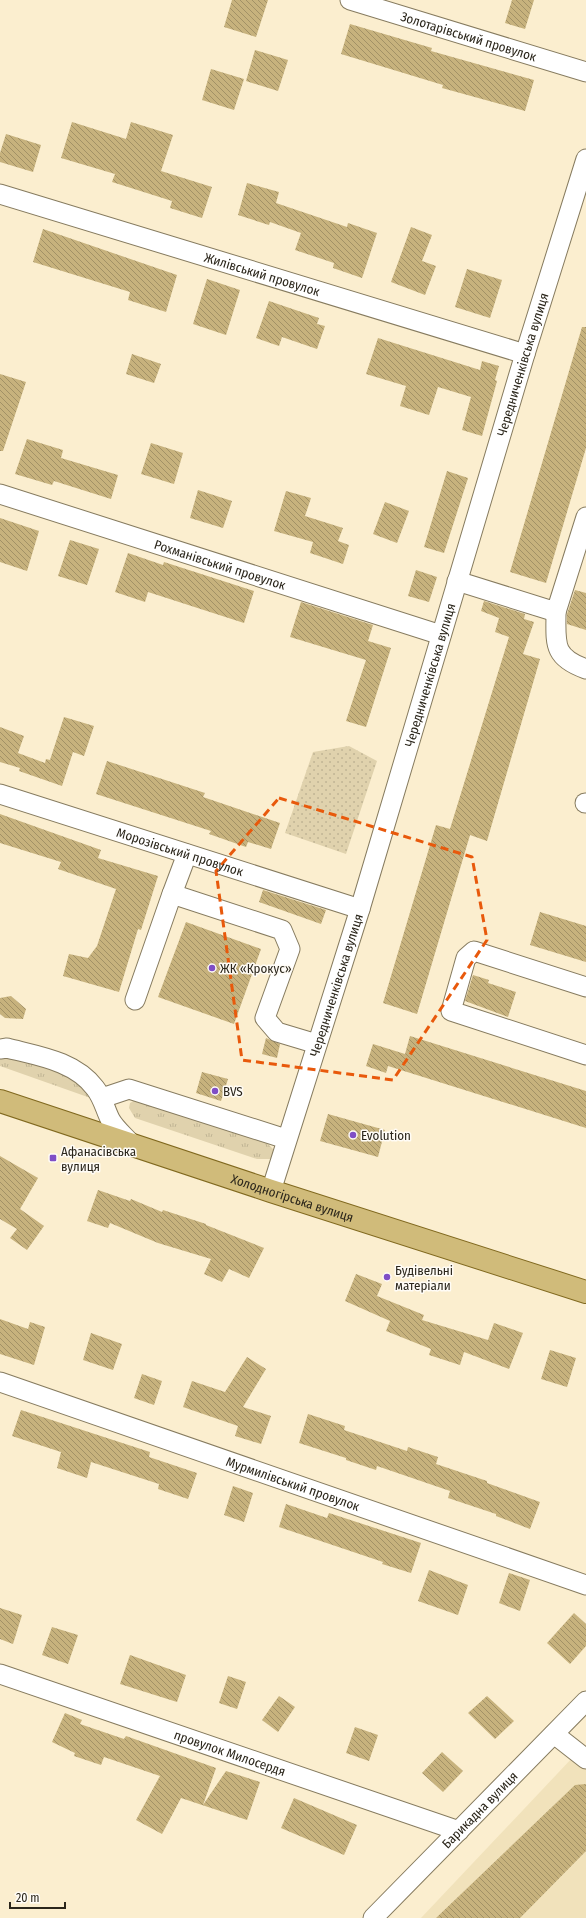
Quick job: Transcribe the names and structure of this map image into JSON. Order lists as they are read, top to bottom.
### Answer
{
  "streets": {
    "main road": ["Холодногірська вулиця"],
    "street": [
      "Золотарівський провулок",
      "Жилівський провулок",
      "Чередниченківська вулиця",
      "Рохманівський провулок",
      "Морозівський провулок",
      "Мурмилівський провулок",
      "провулок Милосердя",
      "Барикадна вулиця"
    ]
  },
  "crossings": [
    ["Жилівський провулок", "Чередниченківська вулиця"],
    ["Чередниченківська вулиця", "Рохманівський провулок"],
    ["Чередниченківська вулиця", "Морозівський провулок"],
    ["Чередниченківська вулиця", "Холодногірська вулиця"],
    ["провулок Милосердя", "Барикадна вулиця"]
  ],
  "places": {
    "other": [
      "ЖК «Крокус»",
      "BVS",
      "Evolution",
      "Будівельні матеріали"
    ],
    "transit": ["Афанасівська вулиця"]
  },
  "scale_bar": "20 m"
}
